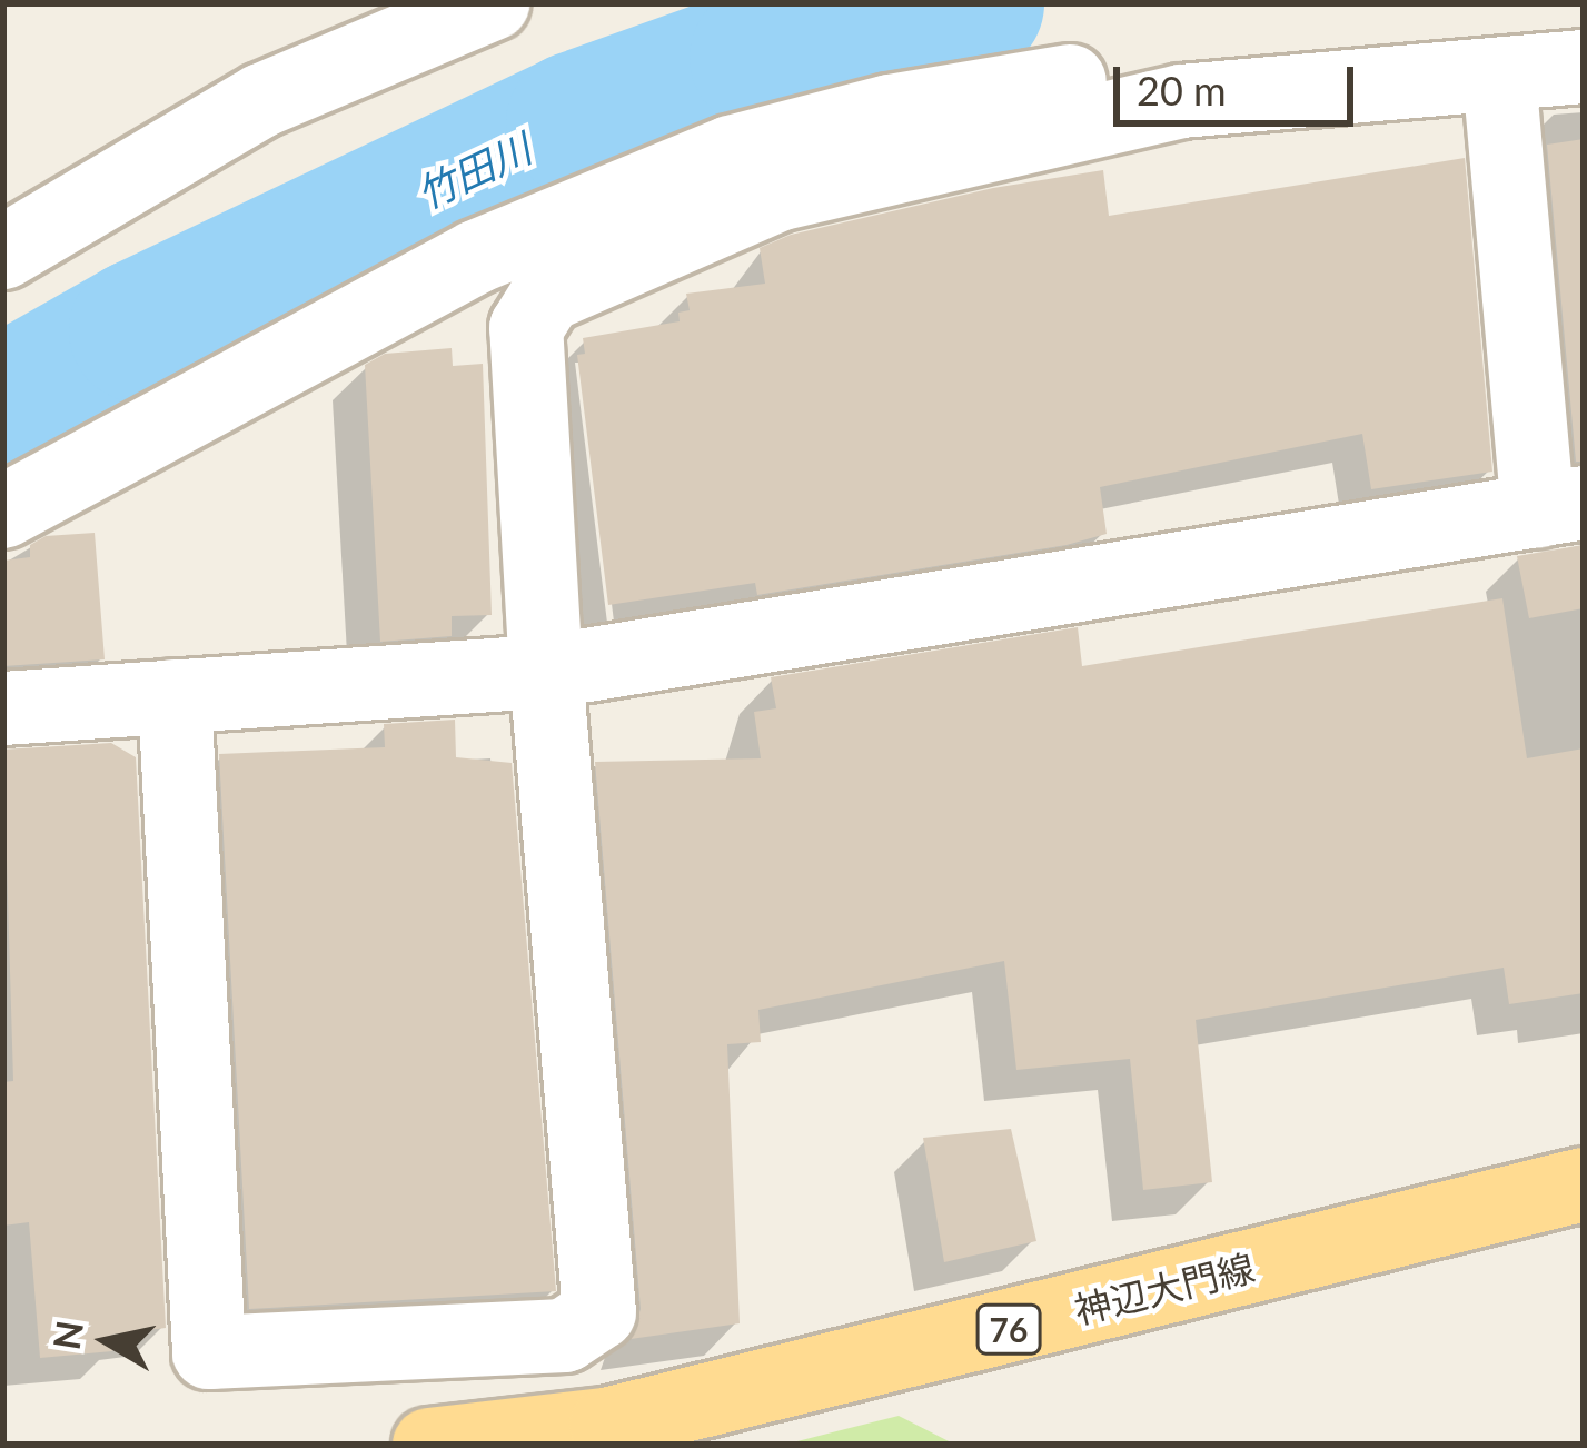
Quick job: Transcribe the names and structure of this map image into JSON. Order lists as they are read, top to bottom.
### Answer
{
  "streets": {
    "main road": ["神辺大門線", "76"]
  },
  "water": ["竹田川"],
  "scale_bar": "20 m",
  "north": "left"
}
